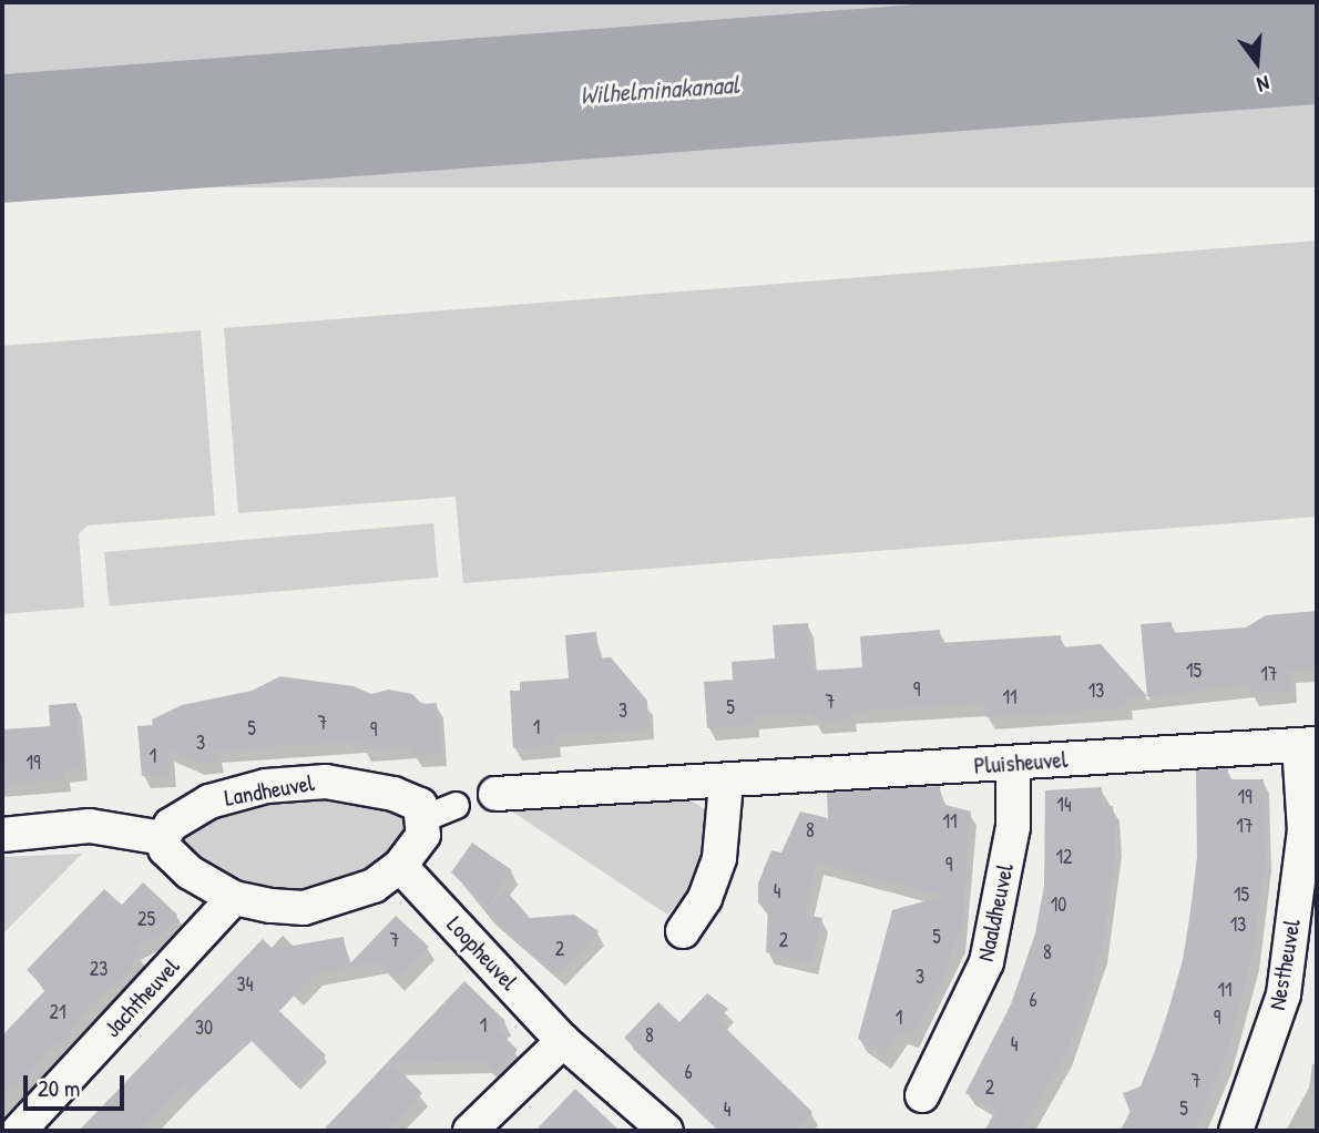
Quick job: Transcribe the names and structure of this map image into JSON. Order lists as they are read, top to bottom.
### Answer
{
  "streets": {
    "street": [
      "Pluisheuvel",
      "Landheuvel",
      "Naaldheuvel",
      "Loopheuvel",
      "Nestheuvel",
      "Jachtheuvel"
    ]
  },
  "crossings": [
    ["Pluisheuvel", "Naaldheuvel"],
    ["Pluisheuvel", "Nestheuvel"]
  ],
  "water": ["Wilhelminakanaal"],
  "house_numbers": [
    "15",
    "17",
    "9",
    "13",
    "11",
    "7",
    "5",
    "3",
    "7",
    "1",
    "5",
    "9",
    "3",
    "1",
    "19",
    "19",
    "14",
    "11",
    "17",
    "8",
    "12",
    "9",
    "4",
    "15",
    "10",
    "25",
    "13",
    "5",
    "7",
    "2",
    "2",
    "8",
    "23",
    "3",
    "34",
    "11",
    "6",
    "21",
    "1",
    "9",
    "1",
    "30",
    "8",
    "4",
    "6",
    "7",
    "2",
    "5",
    "4"
  ],
  "scale_bar": "20 m",
  "north": "bottom"
}
